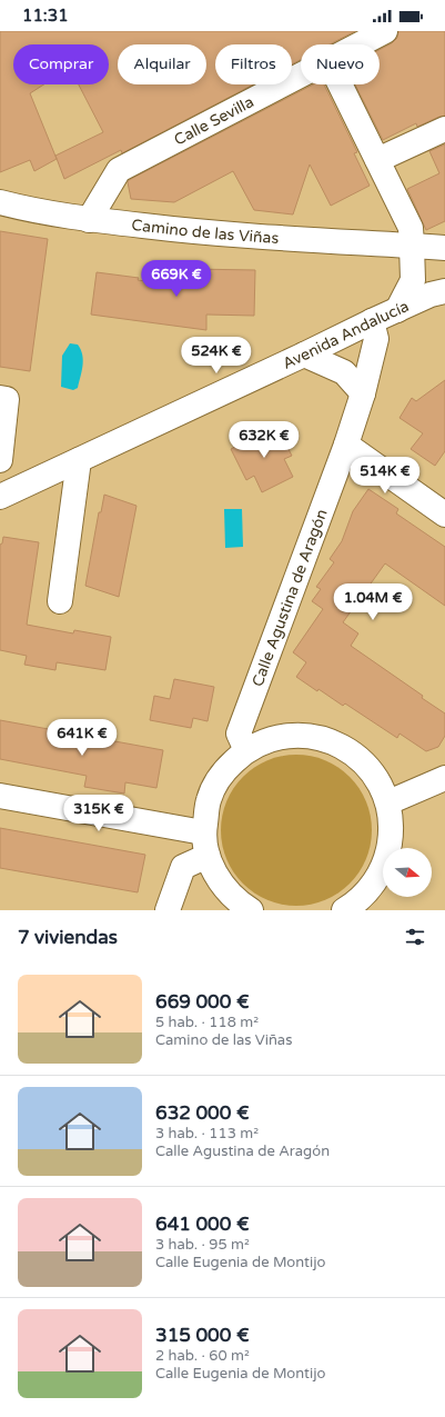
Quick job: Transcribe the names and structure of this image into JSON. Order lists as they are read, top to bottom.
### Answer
{
  "streets": {
    "street": [
      "Calle Sevilla",
      "Camino de las Viñas",
      "Avenida Andalucía",
      "Calle Agustina de Aragón"
    ]
  },
  "crossings": [
    ["Calle Sevilla", "Camino de las Viñas"],
    ["Avenida Andalucía", "Calle Agustina de Aragón"]
  ],
  "north": "right",
  "page": {
    "status": "11:31",
    "chip": [
      "Comprar",
      "Alquilar",
      "Filtros",
      "Nuevo"
    ],
    "price": [
      "669K €",
      "524K €",
      "632K €",
      "514K €",
      "1.04M €",
      "641K €",
      "315K €"
    ],
    "heading": "7 viviendas",
    "list": [
      {
        "name": "669 000 €",
        "note": "5 hab. · 118 m² · Camino de las Viñas"
      },
      {
        "name": "632 000 €",
        "note": "3 hab. · 113 m² · Calle Agustina de Aragón"
      },
      {
        "name": "641 000 €",
        "note": "3 hab. · 95 m² · Calle Eugenia de Montijo"
      },
      {
        "name": "315 000 €",
        "note": "2 hab. · 60 m² · Calle Eugenia de Montijo"
      }
    ]
  }
}
